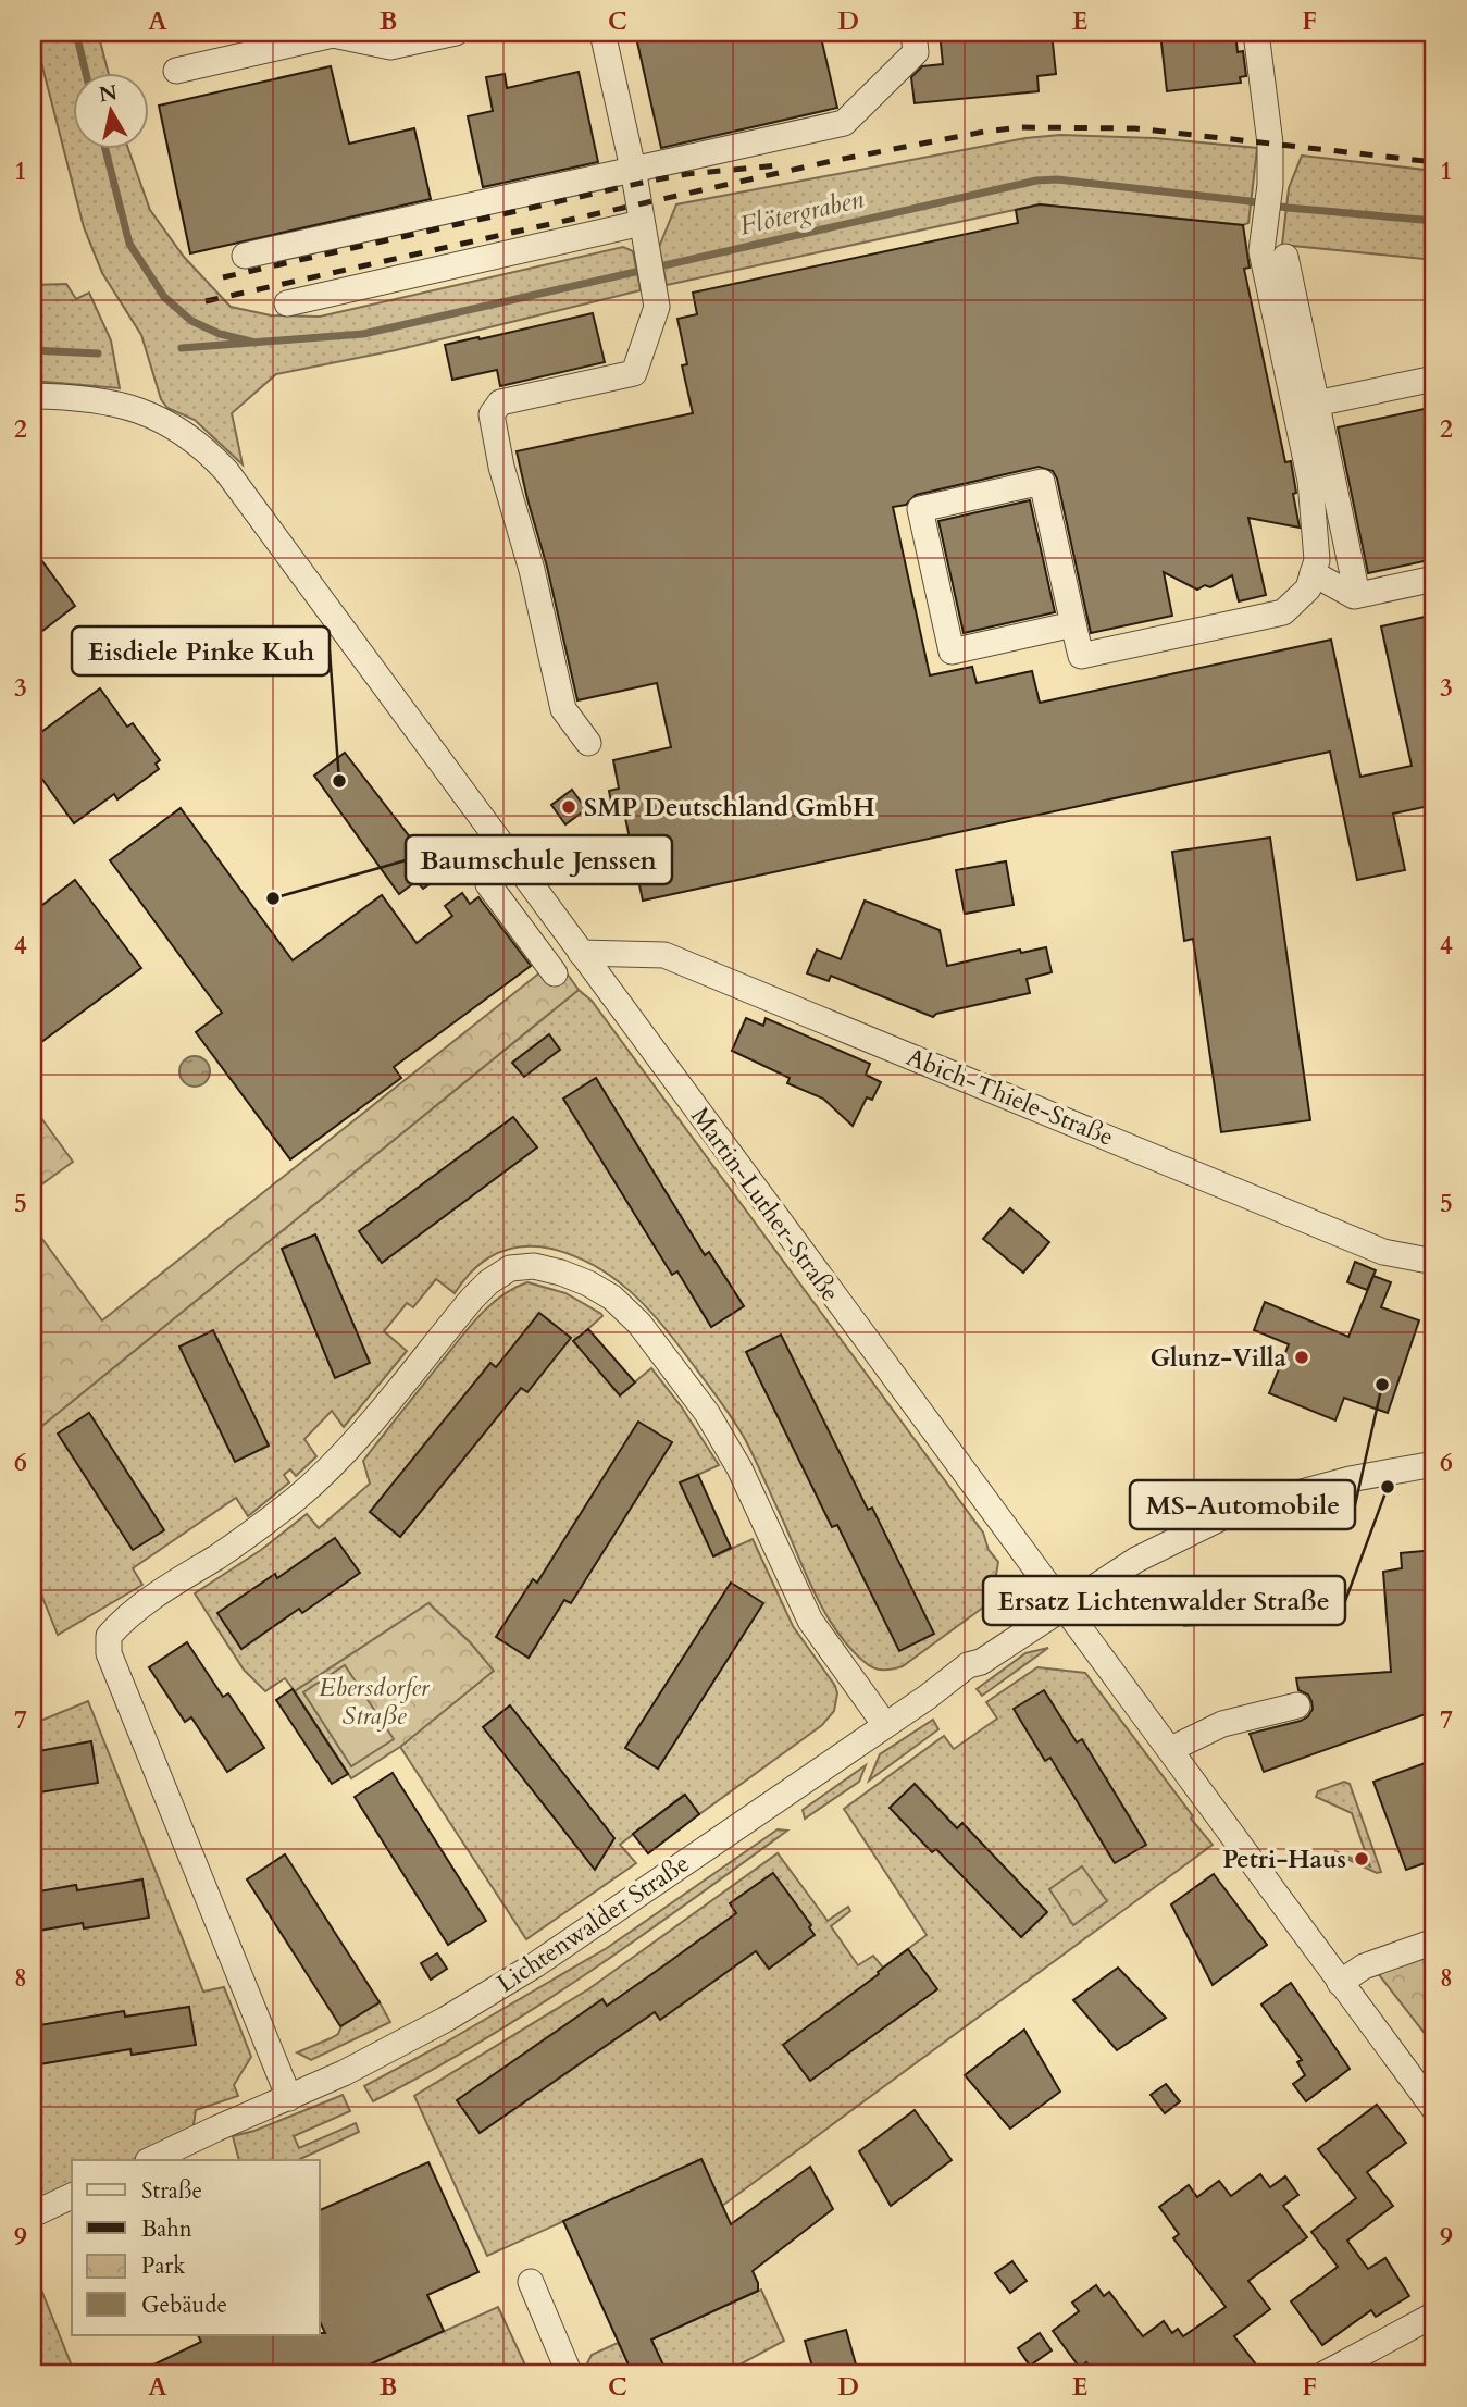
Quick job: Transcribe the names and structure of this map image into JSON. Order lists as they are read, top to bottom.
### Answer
{
  "streets": {
    "street": ["Abich-Thiele-Straße", "Martin-Luther-Straße", "Lichtenwalder Straße"]
  },
  "crossings": [
    ["Abich-Thiele-Straße", "Martin-Luther-Straße"],
    ["Martin-Luther-Straße", "Lichtenwalder Straße"]
  ],
  "water": ["Flötergraben"],
  "parks": ["Ebersdorfer Straße"],
  "places": [
    "Eisdiele Pinke Kuh",
    "SMP Deutschland GmbH",
    "Baumschule Jenssen",
    "Glunz-Villa",
    "MS-Automobile",
    "Ersatz Lichtenwalder Straße",
    "Petri-Haus"
  ],
  "legend": [
    "Straße",
    "Bahn",
    "Park",
    "Gebäude"
  ],
  "north": "top",
  "grid": {
    "columns": [
      "A",
      "B",
      "C",
      "D",
      "E",
      "F"
    ],
    "rows": [
      "1",
      "2",
      "3",
      "4",
      "5",
      "6",
      "7",
      "8",
      "9"
    ]
  }
}
